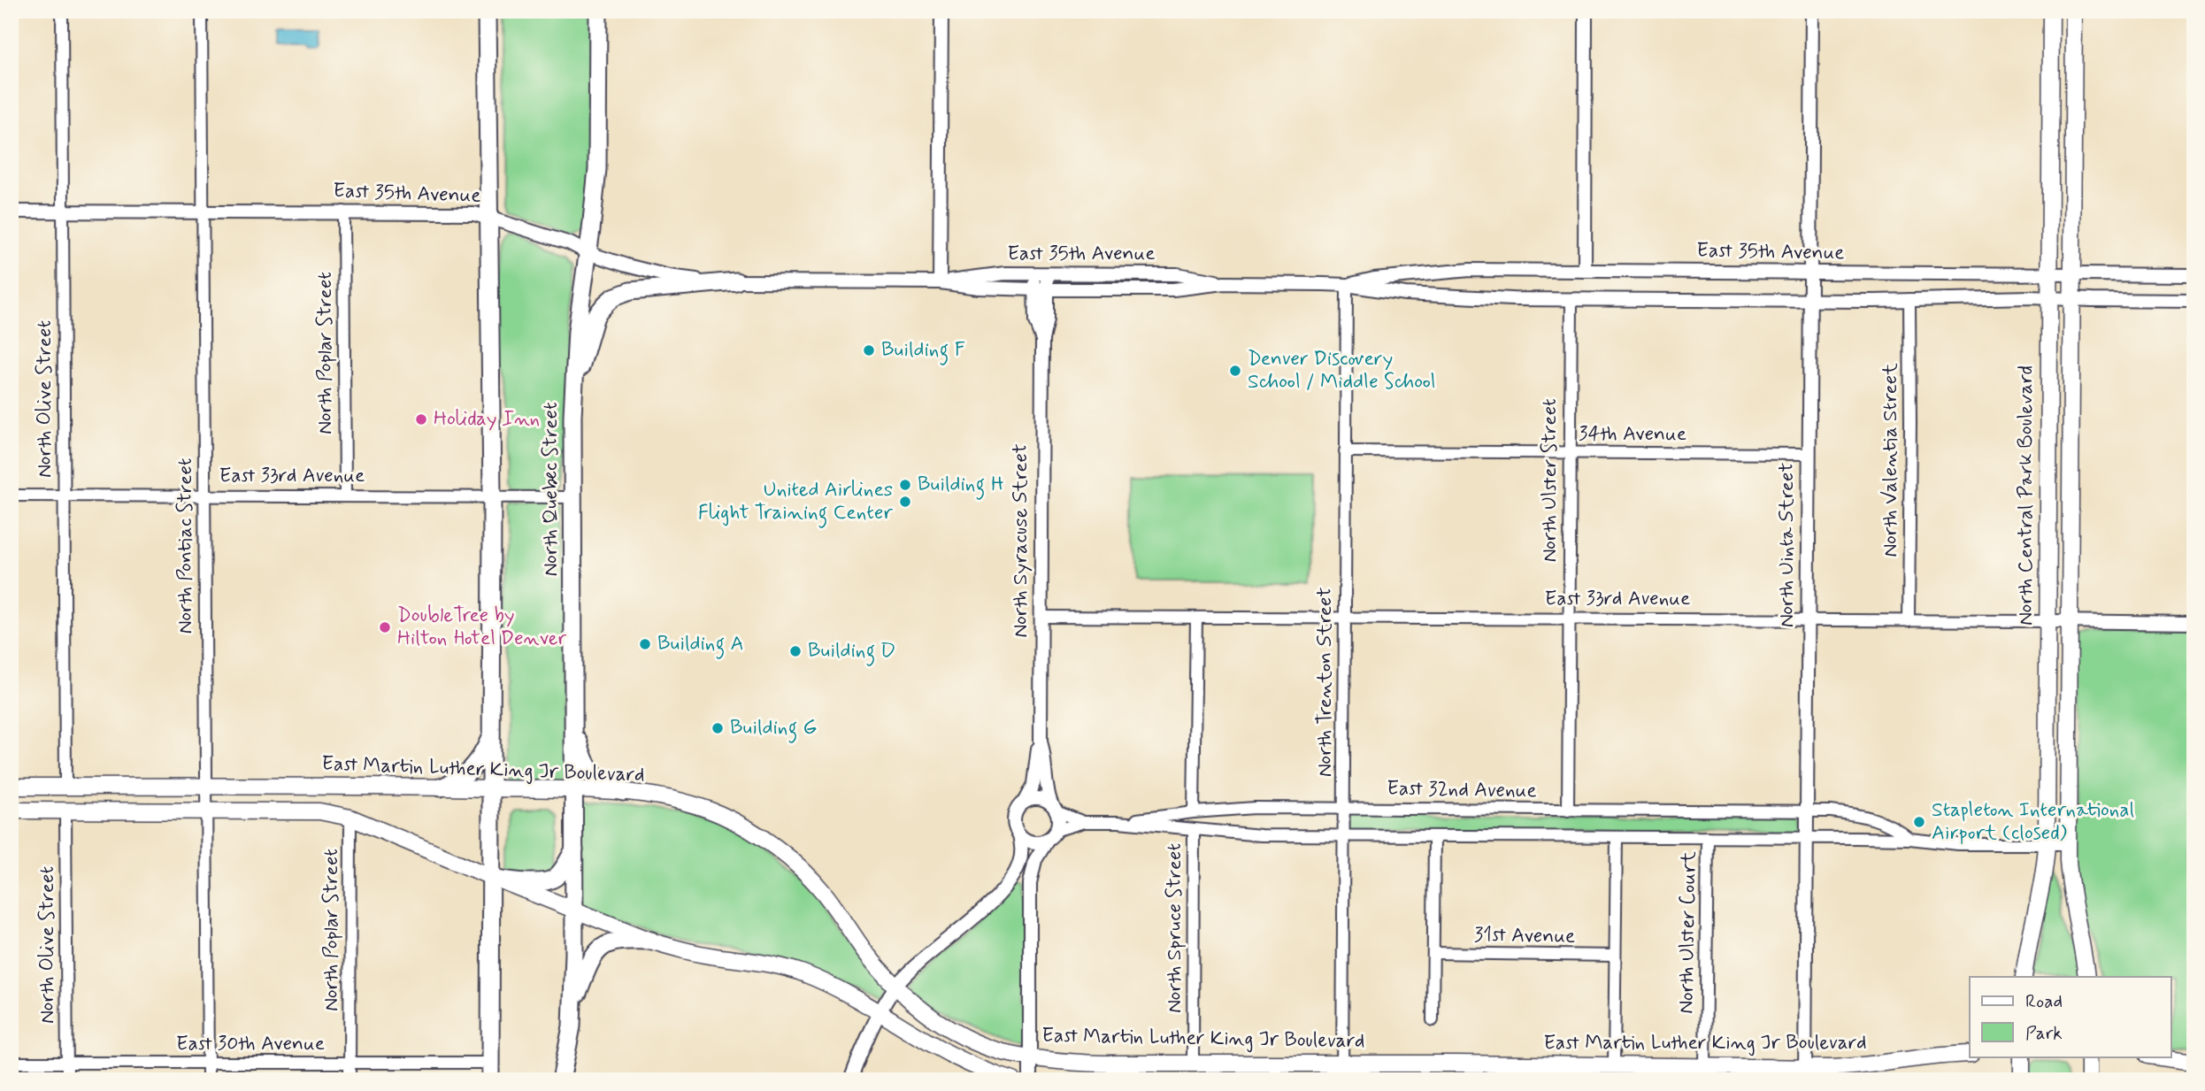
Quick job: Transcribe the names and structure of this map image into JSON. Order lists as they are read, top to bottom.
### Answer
{
  "streets": {
    "main road": ["North Quebec Street", "North Central Park Boulevard", "East Martin Luther King Jr Boulevard"],
    "street": [
      "East 35th Avenue",
      "North Poplar Street",
      "North Olive Street",
      "34th Avenue",
      "North Valentia Street",
      "East 33rd Avenue",
      "North Ulster Street",
      "North Syracuse Street",
      "North Uinta Street",
      "North Pontiac Street",
      "North Trenton Street",
      "East 32nd Avenue",
      "North Spruce Street",
      "North Ulster Court",
      "31st Avenue",
      "East 30th Avenue"
    ]
  },
  "crossings": [
    ["East 35th Avenue", "North Poplar Street"],
    ["East 35th Avenue", "North Olive Street"],
    ["East 35th Avenue", "North Valentia Street"],
    ["East 35th Avenue", "North Ulster Street"],
    ["East 35th Avenue", "North Quebec Street"],
    ["East 35th Avenue", "North Central Park Boulevard"],
    ["East 35th Avenue", "North Syracuse Street"],
    ["East 35th Avenue", "North Uinta Street"],
    ["East 35th Avenue", "North Pontiac Street"],
    ["East 35th Avenue", "North Trenton Street"],
    ["North Poplar Street", "East 33rd Avenue"],
    ["North Poplar Street", "East 30th Avenue"],
    ["North Olive Street", "East 33rd Avenue"],
    ["North Olive Street", "East Martin Luther King Jr Boulevard"],
    ["North Olive Street", "East 30th Avenue"],
    ["34th Avenue", "North Ulster Street"],
    ["34th Avenue", "North Uinta Street"],
    ["34th Avenue", "North Trenton Street"],
    ["North Valentia Street", "East 33rd Avenue"],
    ["East 33rd Avenue", "North Ulster Street"],
    ["East 33rd Avenue", "North Quebec Street"],
    ["East 33rd Avenue", "North Central Park Boulevard"],
    ["East 33rd Avenue", "North Syracuse Street"],
    ["East 33rd Avenue", "North Uinta Street"],
    ["East 33rd Avenue", "North Pontiac Street"],
    ["East 33rd Avenue", "North Trenton Street"],
    ["East 33rd Avenue", "North Spruce Street"],
    ["North Ulster Street", "East 32nd Avenue"],
    ["North Quebec Street", "East Martin Luther King Jr Boulevard"],
    ["North Central Park Boulevard", "East 32nd Avenue"],
    ["North Syracuse Street", "East 32nd Avenue"],
    ["North Uinta Street", "East Martin Luther King Jr Boulevard"],
    ["North Uinta Street", "East 32nd Avenue"],
    ["North Pontiac Street", "East Martin Luther King Jr Boulevard"],
    ["North Pontiac Street", "East 30th Avenue"],
    ["North Trenton Street", "East Martin Luther King Jr Boulevard"],
    ["North Trenton Street", "East 32nd Avenue"],
    ["East Martin Luther King Jr Boulevard", "North Spruce Street"],
    ["East Martin Luther King Jr Boulevard", "North Ulster Court"],
    ["East 32nd Avenue", "North Spruce Street"],
    ["East 32nd Avenue", "North Ulster Court"]
  ],
  "places": [
    "Building F",
    "Denver Discovery School / Middle School",
    "Holiday Inn",
    "Building H",
    "United Airlines Flight Training Center",
    "DoubleTree by Hilton Hotel Denver",
    "Building A",
    "Building D",
    "Building G",
    "Stapleton International Airport (closed)"
  ],
  "legend": ["Road", "Park"]
}
